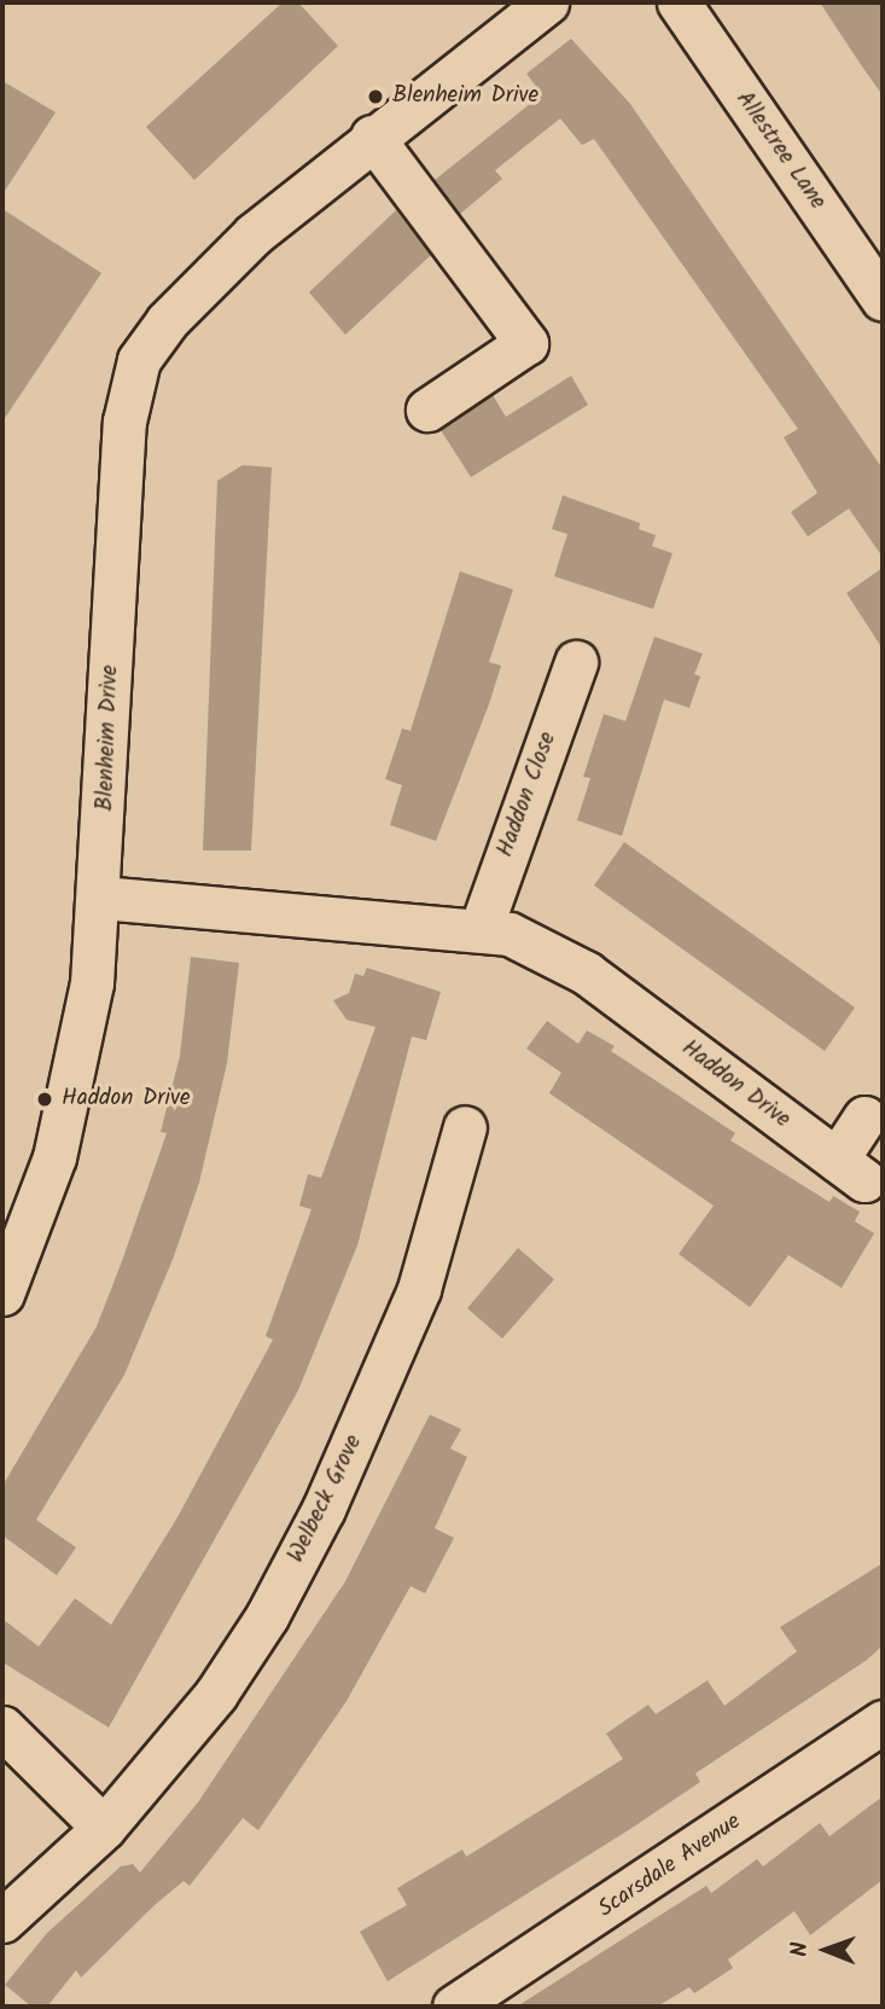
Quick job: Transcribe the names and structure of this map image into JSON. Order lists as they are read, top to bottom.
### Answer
{
  "streets": {
    "street": [
      "Allestree Lane",
      "Blenheim Drive",
      "Haddon Close",
      "Haddon Drive",
      "Welbeck Grove",
      "Scarsdale Avenue"
    ]
  },
  "crossings": [
    ["Blenheim Drive", "Haddon Drive"],
    ["Haddon Close", "Haddon Drive"]
  ],
  "places": ["Blenheim Drive", "Haddon Drive"],
  "north": "left"
}
